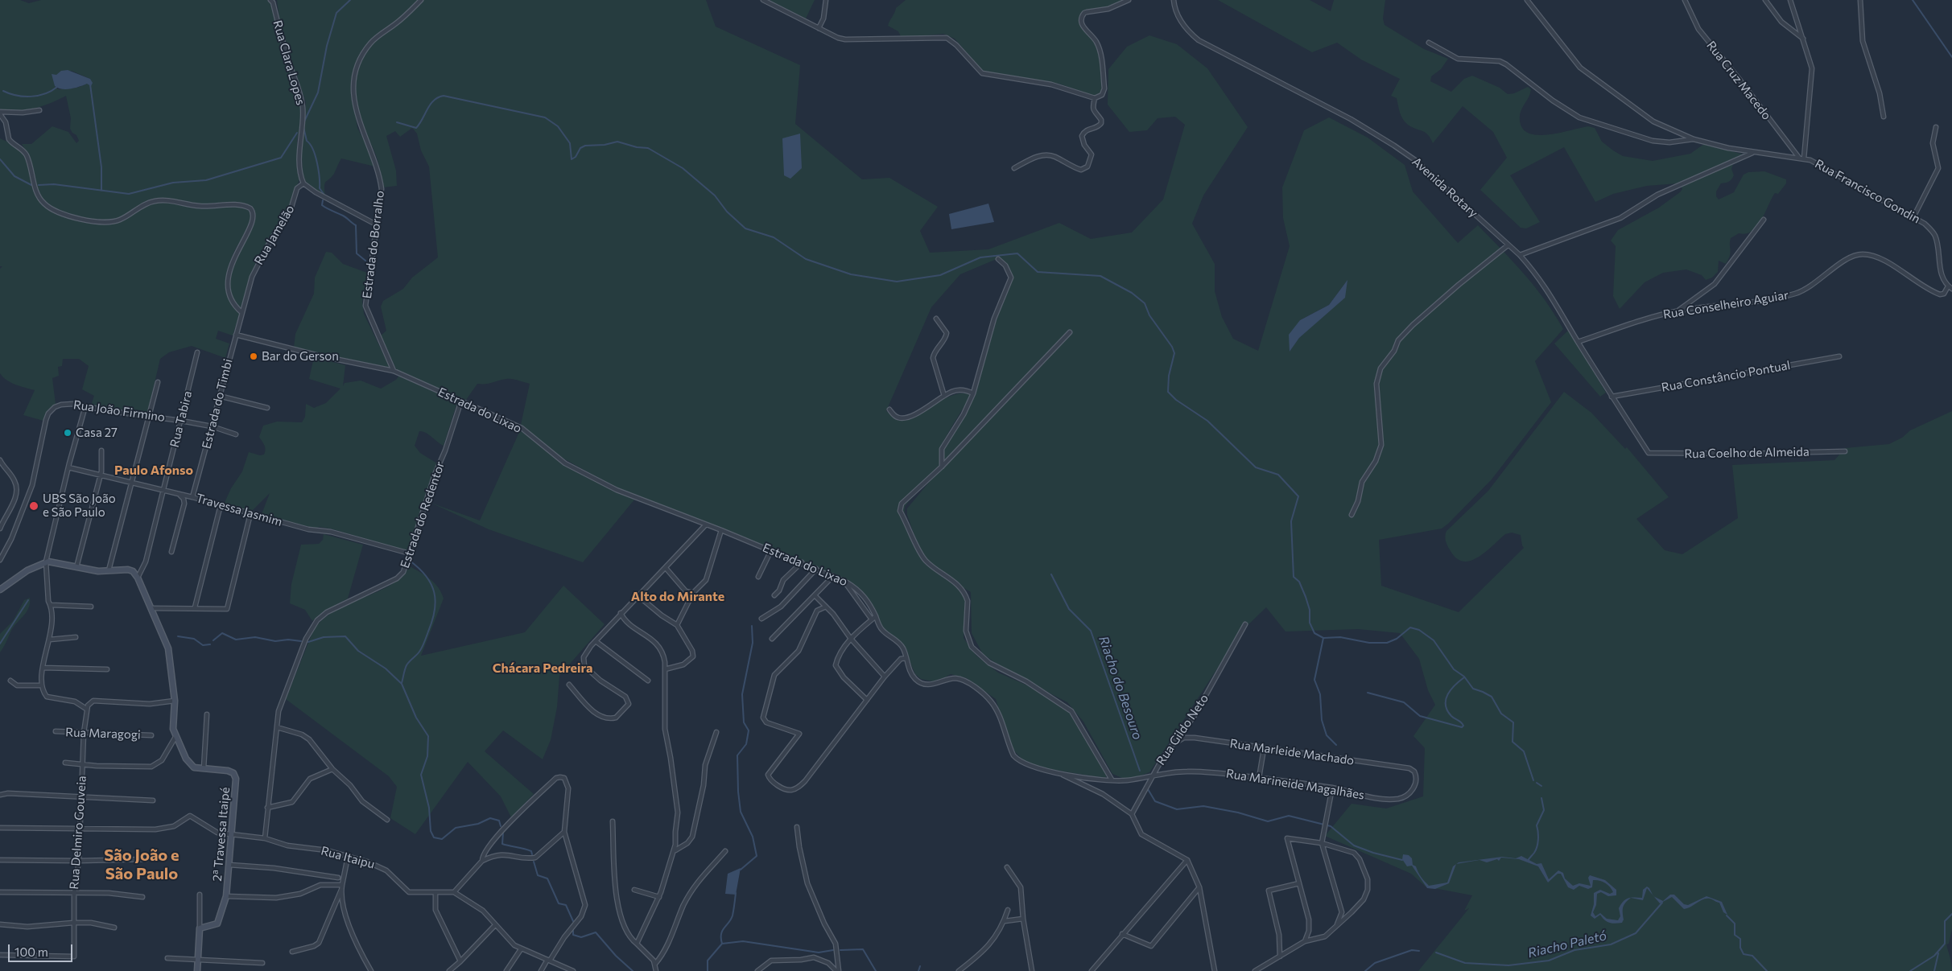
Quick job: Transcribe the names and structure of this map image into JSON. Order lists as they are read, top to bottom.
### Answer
{
  "streets": {
    "street": [
      "Rua Clara Lopes",
      "Rua Cruz Macedo",
      "Avenida Rotary",
      "Rua Francisco Gondin",
      "Rua Jamelão",
      "Estrada do Borralho",
      "Rua Conselheiro Aguiar",
      "Rua Constâncio Pontual",
      "Estrada do Timbi",
      "Estrada do Lixao",
      "Rua João Firmino",
      "Rua Tabira",
      "Rua Coelho de Almeida",
      "Travessa Jasmim",
      "Estrada do Redentor",
      "Rua Gildo Neto",
      "Rua Maragogi",
      "Rua Marleide Machado",
      "Rua Marineide Magalhães",
      "Rua Delmiro Gouveia",
      "2ª Travessa Itaipé",
      "Rua Itaipu"
    ]
  },
  "crossings": [
    ["Rua Clara Lopes", "Rua Jamelão"],
    ["Rua Cruz Macedo", "Rua Francisco Gondin"],
    ["Avenida Rotary", "Rua Conselheiro Aguiar"],
    ["Avenida Rotary", "Rua Constâncio Pontual"],
    ["Avenida Rotary", "Rua Coelho de Almeida"],
    ["Rua Francisco Gondin", "Rua Conselheiro Aguiar"],
    ["Rua Jamelão", "Estrada do Timbi"],
    ["Rua Jamelão", "Estrada do Lixao"],
    ["Estrada do Borralho", "Estrada do Lixao"],
    ["Estrada do Timbi", "Estrada do Lixao"],
    ["Estrada do Timbi", "Rua João Firmino"],
    ["Estrada do Timbi", "Travessa Jasmim"],
    ["Estrada do Lixao", "Estrada do Redentor"],
    ["Estrada do Lixao", "Rua Gildo Neto"],
    ["Estrada do Lixao", "Rua Marineide Magalhães"],
    ["Rua João Firmino", "Rua Tabira"],
    ["Rua Tabira", "Travessa Jasmim"],
    ["Rua Tabira", "2ª Travessa Itaipé"],
    ["Travessa Jasmim", "Estrada do Redentor"],
    ["Estrada do Redentor", "Rua Itaipu"],
    ["Rua Gildo Neto", "Rua Marleide Machado"],
    ["Rua Gildo Neto", "Rua Marineide Magalhães"],
    ["Rua Maragogi", "Rua Delmiro Gouveia"],
    ["Rua Marleide Machado", "Rua Marineide Magalhães"],
    ["Rua Delmiro Gouveia", "Rua Itaipu"],
    ["2ª Travessa Itaipé", "Rua Itaipu"]
  ],
  "districts": [
    "Paulo Afonso",
    "Alto do Mirante",
    "Chácara Pedreira",
    "São João e São Paulo"
  ],
  "water": ["Riacho do Besouro", "Riacho Paletó"],
  "places": ["Bar do Gerson", "Casa 27", "UBS São João e São Paulo"],
  "scale_bar": "100 m"
}
